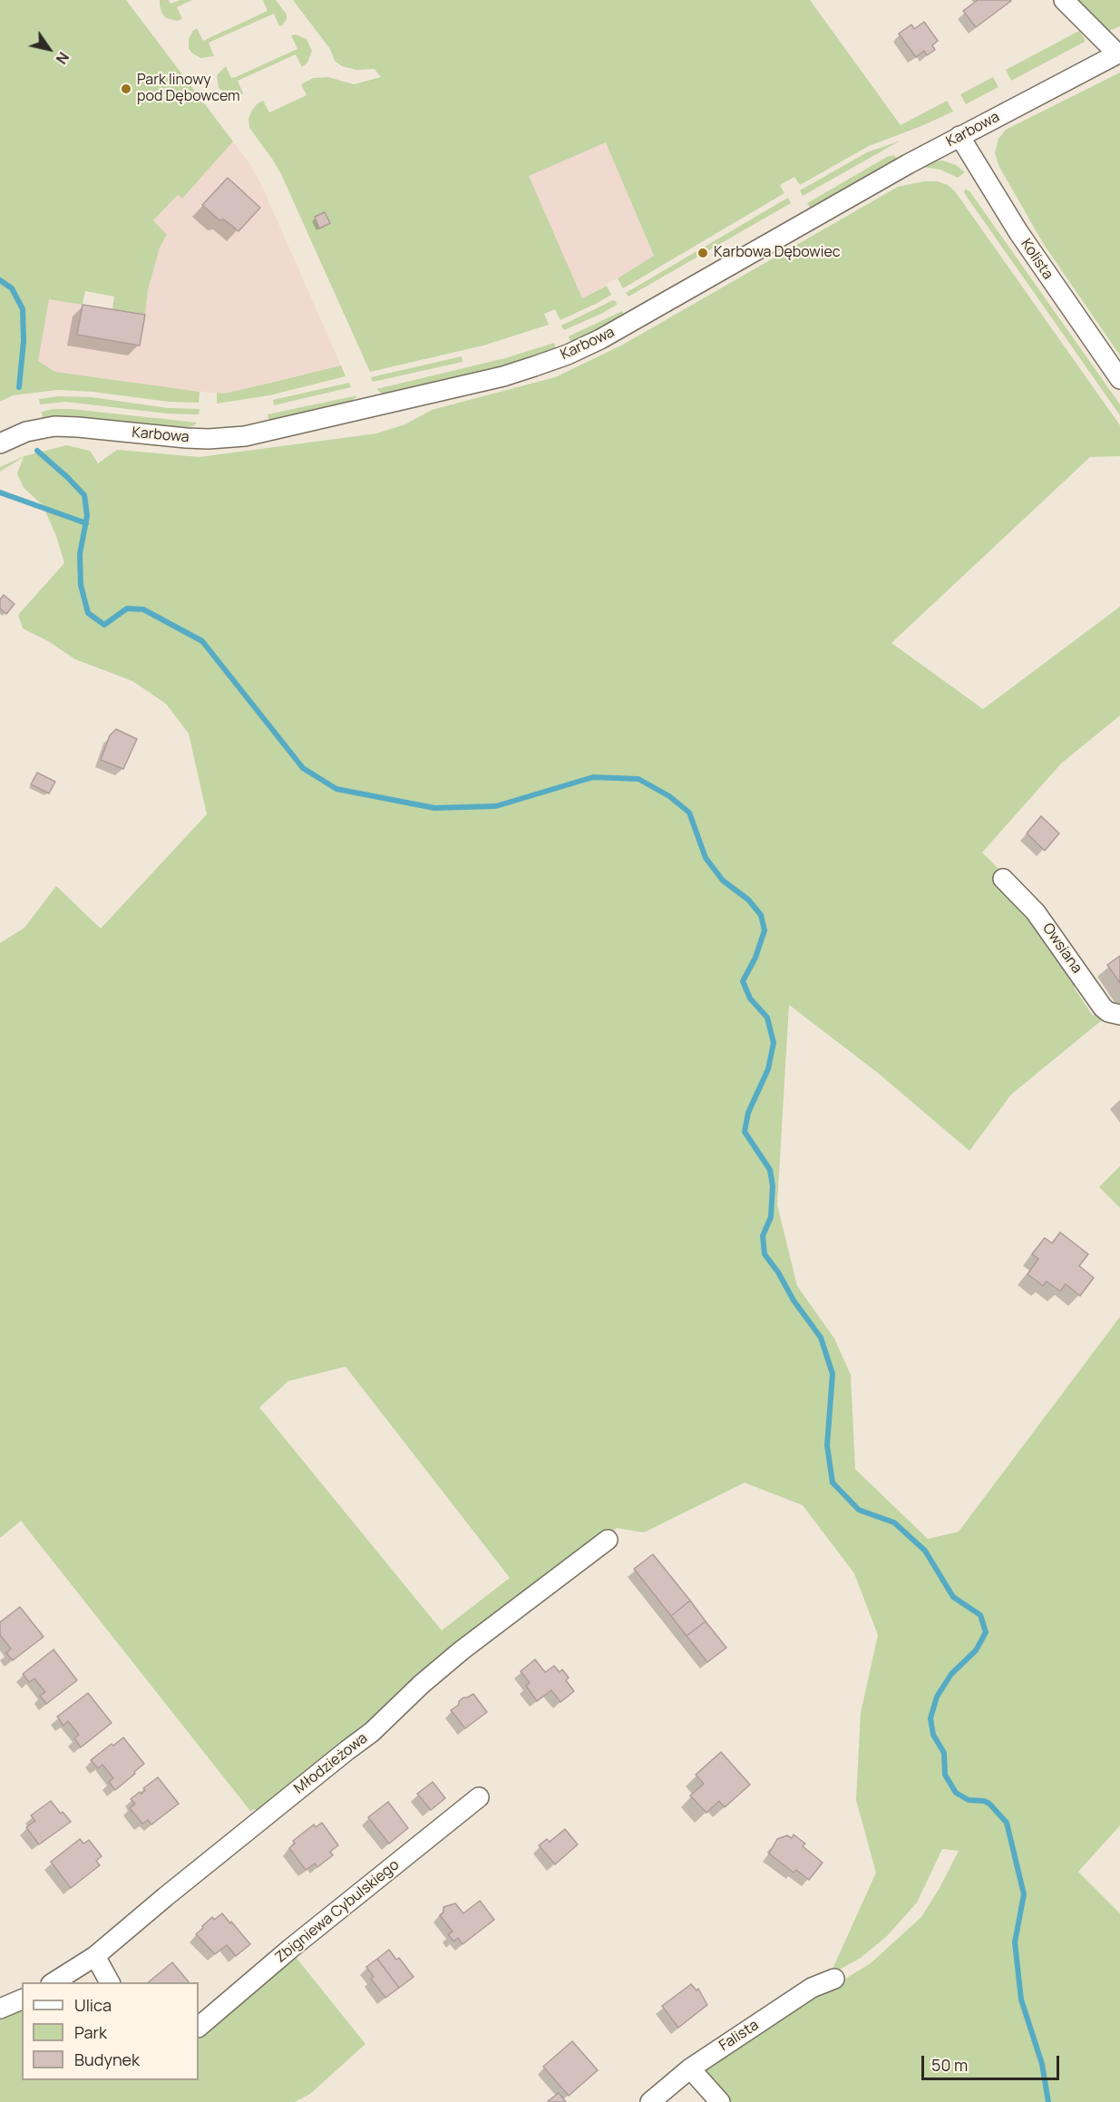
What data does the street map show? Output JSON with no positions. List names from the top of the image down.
{
  "streets": {
    "street": [
      "Karbowa",
      "Kolista",
      "Owsiana",
      "Młodzieżowa",
      "Zbigniewa Cybulskiego",
      "Falista"
    ]
  },
  "crossings": [
    ["Karbowa", "Kolista"]
  ],
  "places": ["Park linowy pod Dębowcem", "Karbowa Dębowiec"],
  "legend": ["Ulica", "Park", "Budynek"],
  "scale_bar": "50 m",
  "north": "bottom right"
}
